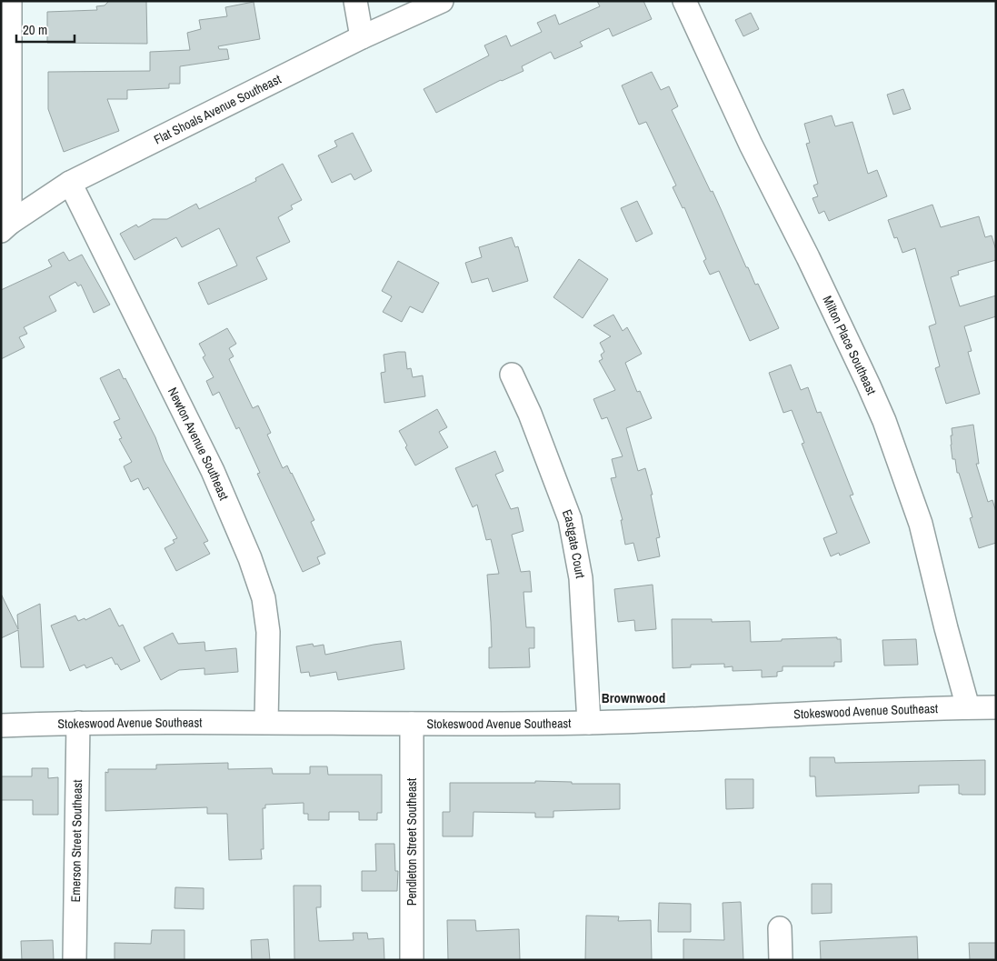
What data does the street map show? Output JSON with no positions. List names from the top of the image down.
{
  "streets": {
    "street": [
      "Flat Shoals Avenue Southeast",
      "Milton Place Southeast",
      "Newton Avenue Southeast",
      "Eastgate Court",
      "Stokeswood Avenue Southeast",
      "Emerson Street Southeast",
      "Pendleton Street Southeast"
    ]
  },
  "crossings": [
    ["Flat Shoals Avenue Southeast", "Newton Avenue Southeast"],
    ["Milton Place Southeast", "Stokeswood Avenue Southeast"],
    ["Newton Avenue Southeast", "Stokeswood Avenue Southeast"],
    ["Eastgate Court", "Stokeswood Avenue Southeast"],
    ["Stokeswood Avenue Southeast", "Emerson Street Southeast"],
    ["Stokeswood Avenue Southeast", "Pendleton Street Southeast"]
  ],
  "districts": ["Brownwood"],
  "scale_bar": "20 m"
}
